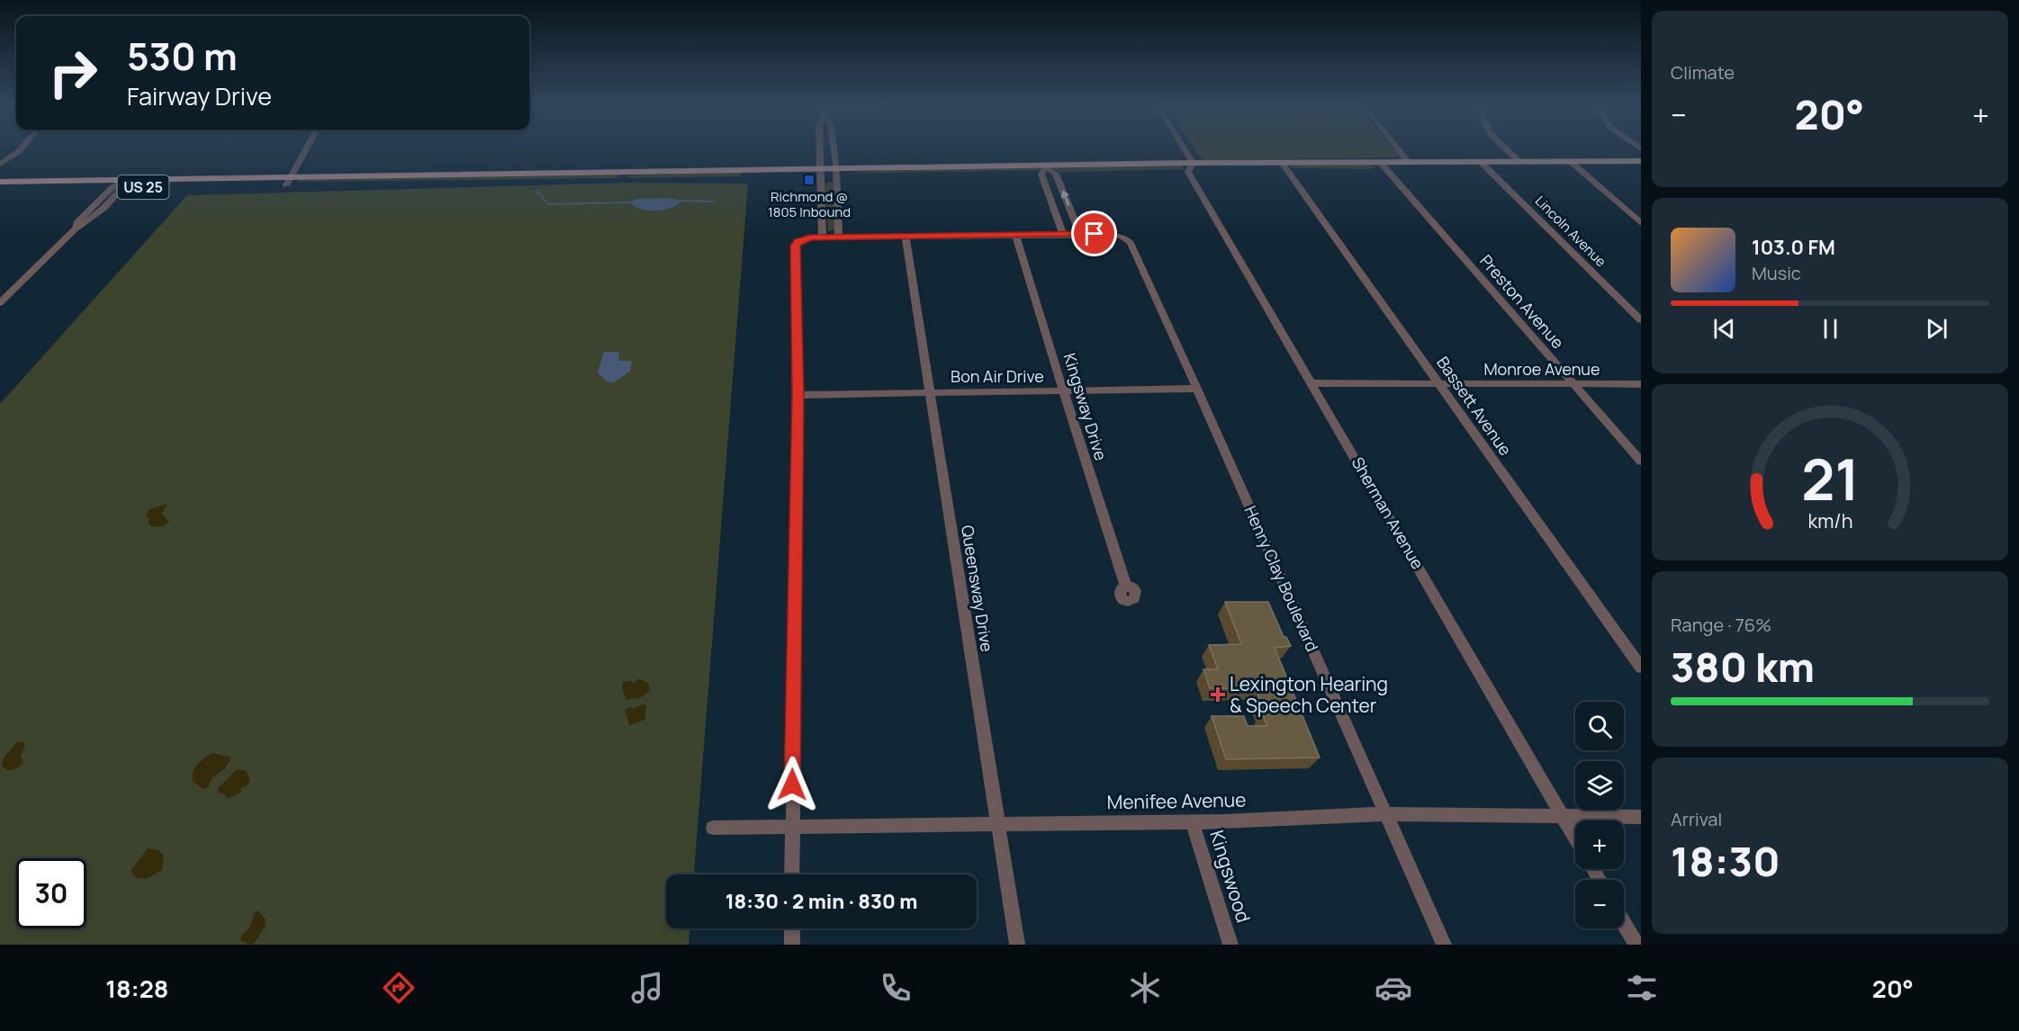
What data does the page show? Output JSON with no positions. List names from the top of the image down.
{
  "streets": {
    "main road": ["US 25"],
    "street": [
      "Lincoln Avenue",
      "Preston Avenue",
      "Monroe Avenue",
      "Bon Air Drive",
      "Bassett Avenue",
      "Kingsway Drive",
      "Sherman Avenue",
      "Henry Clay Boulevard",
      "Queensway Drive",
      "Menifee Avenue",
      "Kingswood"
    ]
  },
  "crossings": [
    ["US 25", "Lincoln Avenue"],
    ["US 25", "Preston Avenue"],
    ["US 25", "Bassett Avenue"],
    ["US 25", "Sherman Avenue"],
    ["Preston Avenue", "Monroe Avenue"],
    ["Monroe Avenue", "Bassett Avenue"],
    ["Monroe Avenue", "Sherman Avenue"],
    ["Bon Air Drive", "Kingsway Drive"],
    ["Bon Air Drive", "Henry Clay Boulevard"],
    ["Bon Air Drive", "Queensway Drive"],
    ["Sherman Avenue", "Menifee Avenue"],
    ["Henry Clay Boulevard", "Menifee Avenue"],
    ["Queensway Drive", "Menifee Avenue"],
    ["Menifee Avenue", "Kingswood"]
  ],
  "places": {
    "transit": ["Richmond @ 1805 Inbound"],
    "health": ["Lexington Hearing & Speech Center"]
  },
  "page": {
    "tile": [
      "Climate",
      ["Range · 76%", "380 km"],
      ["Arrival", "18:30"]
    ],
    "turn": ["530 m", "Fairway Drive"],
    "heat": ["−", "20°", "+"],
    "song": ["103.0 FM", "Music"],
    "map_buttons": ["+", "−"],
    "limit": "30",
    "trip": "18:30 · 2 min · 830 m",
    "tabs": ["18:28", "20°"],
    "gauge": ["21", "km/h"]
  }
}
